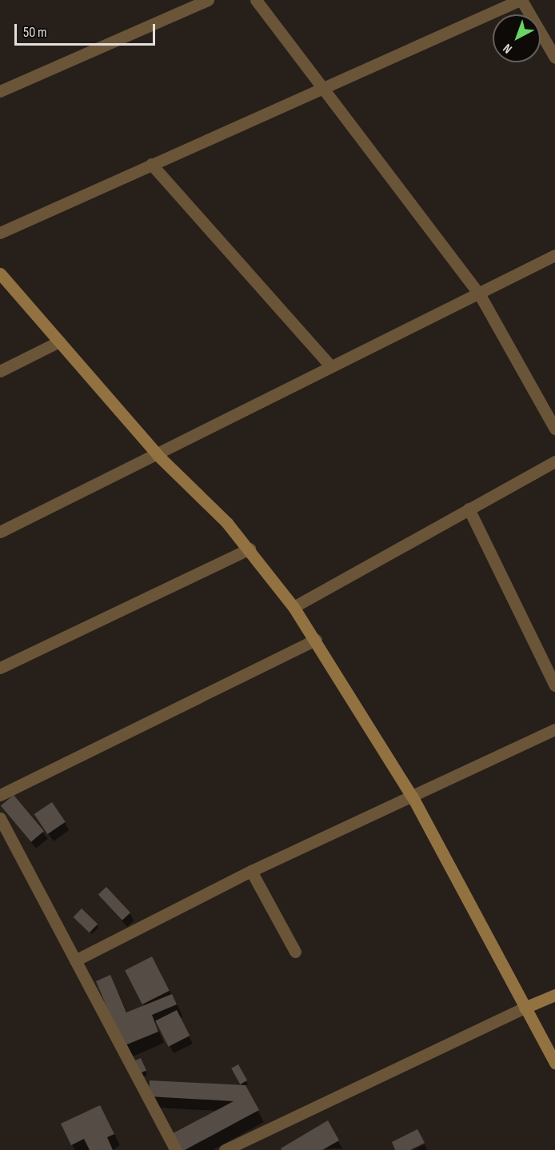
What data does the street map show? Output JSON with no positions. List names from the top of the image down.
{
  "scale_bar": "50 m",
  "north": "bottom left"
}
